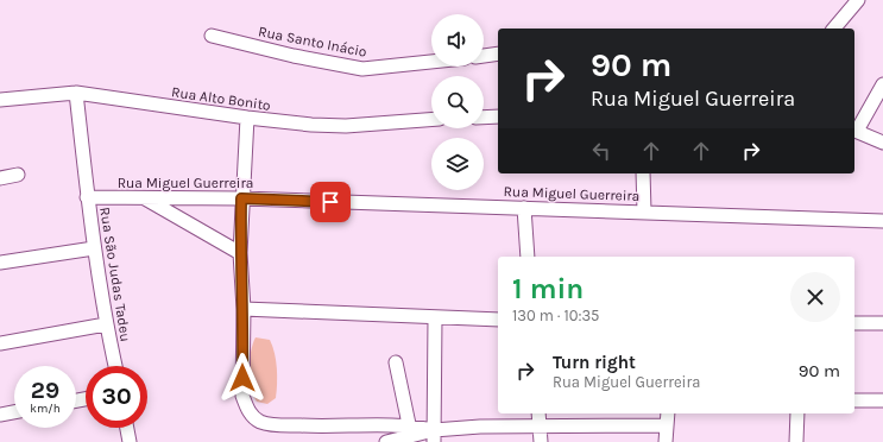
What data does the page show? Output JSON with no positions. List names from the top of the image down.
{
  "streets": {
    "street": [
      "Rua Santo Inácio",
      "Rua Alto Bonito",
      "Rua Miguel Guerreira",
      "Rua São Judas Tadeu"
    ]
  },
  "crossings": [
    ["Rua Alto Bonito", "Rua São Judas Tadeu"],
    ["Rua Miguel Guerreira", "Rua São Judas Tadeu"]
  ],
  "page": {
    "turn": ["90 m", "Rua Miguel Guerreira"],
    "heading": ["1 min", "130 m · 10:35"],
    "list": [
      {
        "name": "Turn right",
        "note": "Rua Miguel Guerreira",
        "value": "90 m"
      }
    ],
    "speed": "29 km/h",
    "limit": "30"
  }
}
